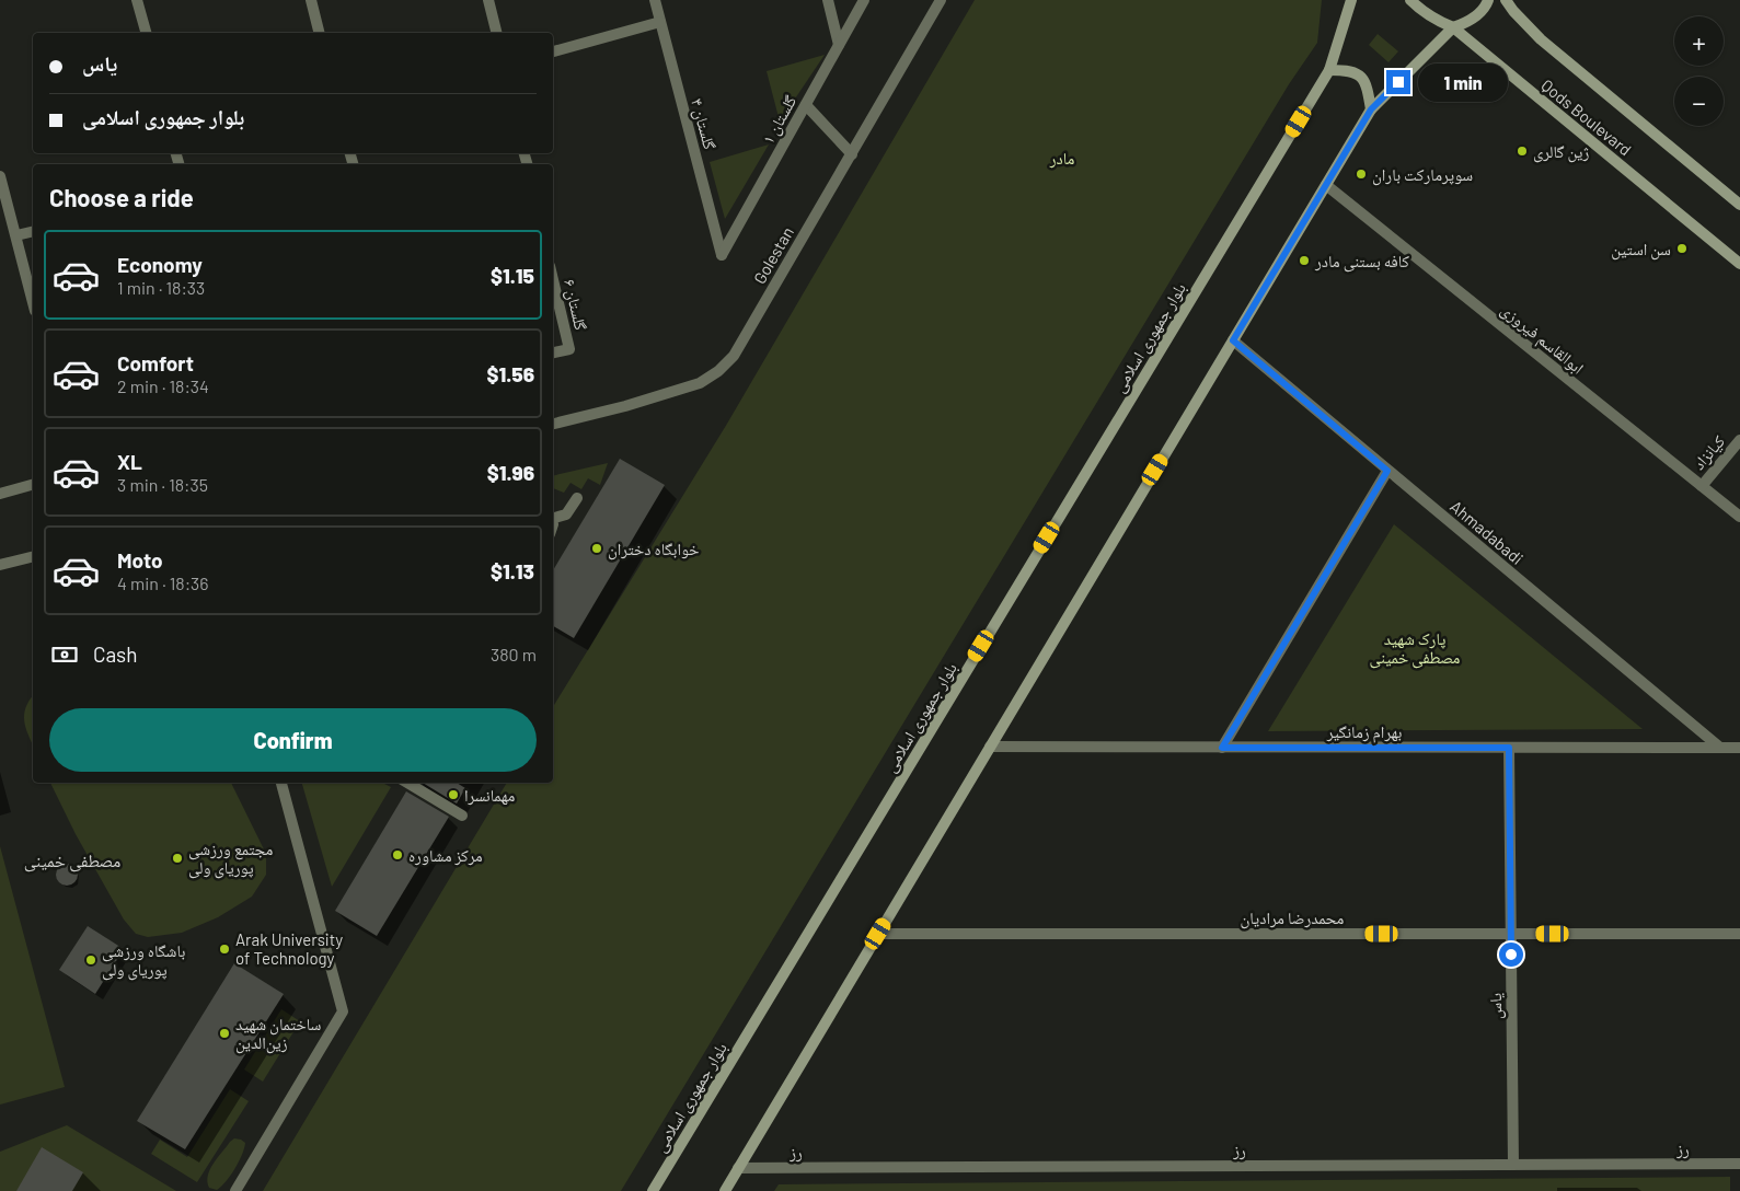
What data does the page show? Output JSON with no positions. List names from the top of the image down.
{
  "streets": {
    "main road": ["Qods Boulevard", "بلوار جمهوری اسلامی"],
    "street": [
      "گلستان ۱",
      "گلستان ۴",
      "Golestan",
      "گلستان ۶",
      "ابوالقاسم فیروزی",
      "کیانزاد",
      "Ahmadabadi",
      "بهرام زمانگیر",
      "محمدرضا مرادیان",
      "یاس",
      "رز"
    ]
  },
  "crossings": [
    ["گلستان ۱", "گلستان ۴"],
    ["ابوالقاسم فیروزی", "کیانزاد"],
    ["Ahmadabadi", "بهرام زمانگیر"],
    ["بهرام زمانگیر", "یاس"],
    ["محمدرضا مرادیان", "یاس"],
    ["یاس", "رز"]
  ],
  "districts": ["مصطفی خمینی"],
  "parks": ["مادر", "پارک شهید مصطفی خمینی"],
  "places": [
    "ژین گالری",
    "سوپرمارکت باران",
    "سن استین",
    "کافه بستنی مادر",
    "خوابگاه دختران",
    "مهمانسرا",
    "مرکز مشاوره",
    "مجتمع ورزشی پوریای ولی",
    "Arak University of Technology",
    "باشگاه ورزشی پوریای ولی",
    "ساختمان شهید زین‌الدین"
  ],
  "page": {
    "map_buttons": ["+", "−"],
    "banner": ["یاس", "بلوار جمهوری اسلامی"],
    "bubble": "1 min",
    "heading": "Choose a ride",
    "list": [
      {
        "name": "Economy",
        "note": "1 min · 18:33",
        "value": "$1.15"
      },
      {
        "name": "Comfort",
        "note": "2 min · 18:34",
        "value": "$1.56"
      },
      {
        "name": "XL",
        "note": "3 min · 18:35",
        "value": "$1.96"
      },
      {
        "name": "Moto",
        "note": "4 min · 18:36",
        "value": "$1.13"
      }
    ],
    "pay": ["Cash", "380 m"],
    "buttons": "Confirm"
  }
}
